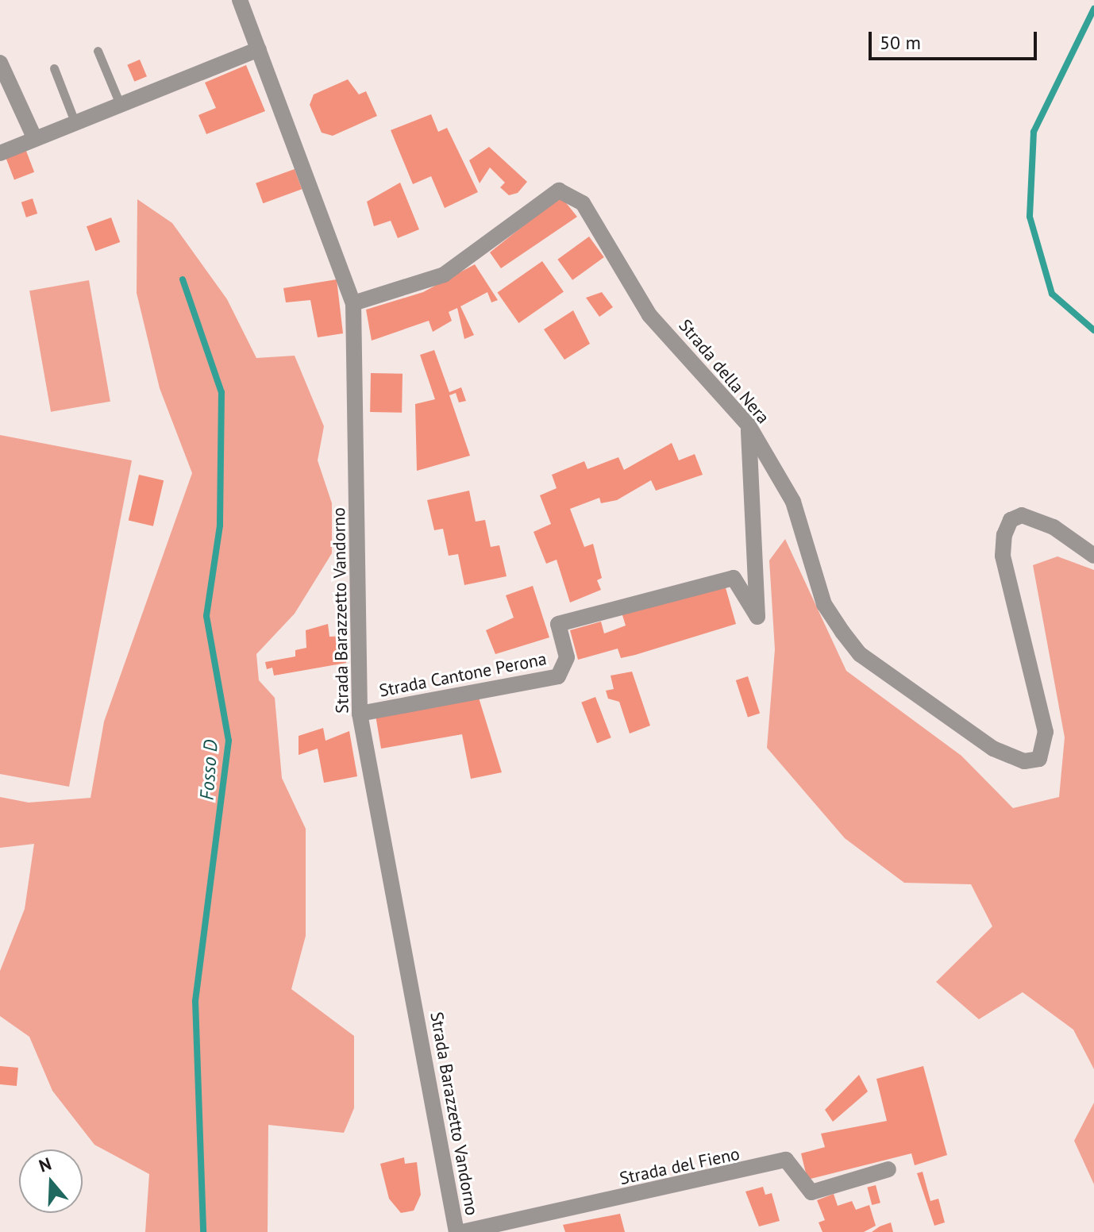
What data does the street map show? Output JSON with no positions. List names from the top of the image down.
{
  "streets": {
    "street": [
      "Strada della Nera",
      "Strada Barazzetto Vandorno",
      "Strada Cantone Perona",
      "Strada del Fieno"
    ]
  },
  "crossings": [
    ["Strada della Nera", "Strada Barazzetto Vandorno"],
    ["Strada della Nera", "Strada Cantone Perona"],
    ["Strada Barazzetto Vandorno", "Strada Cantone Perona"]
  ],
  "water": ["Fosso D"],
  "scale_bar": "50 m",
  "north": "top"
}
